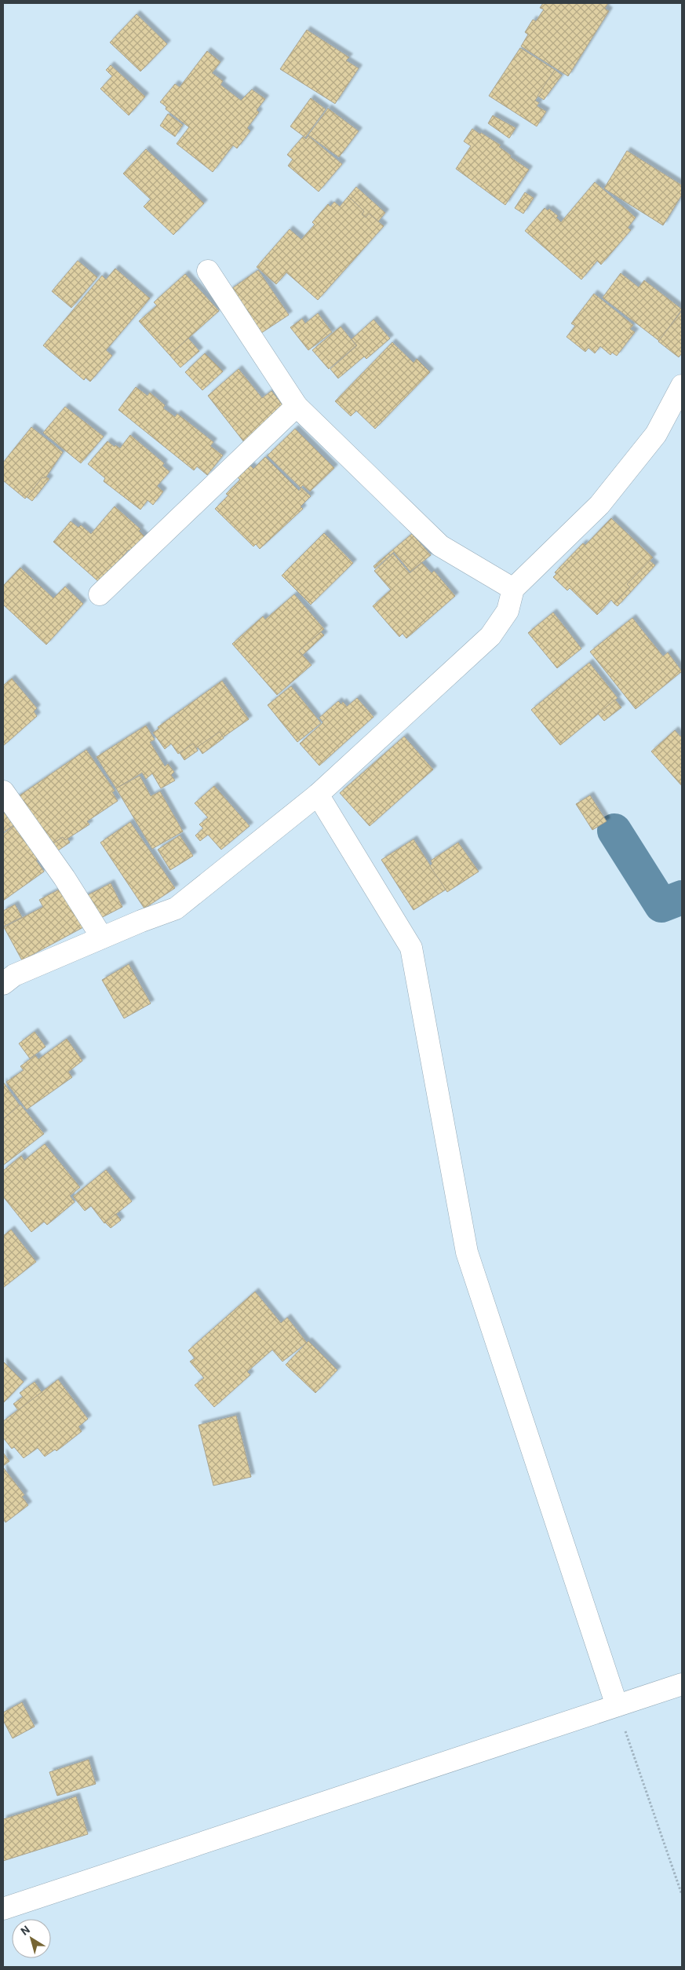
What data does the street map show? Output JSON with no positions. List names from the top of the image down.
{
  "north": "top left"
}
